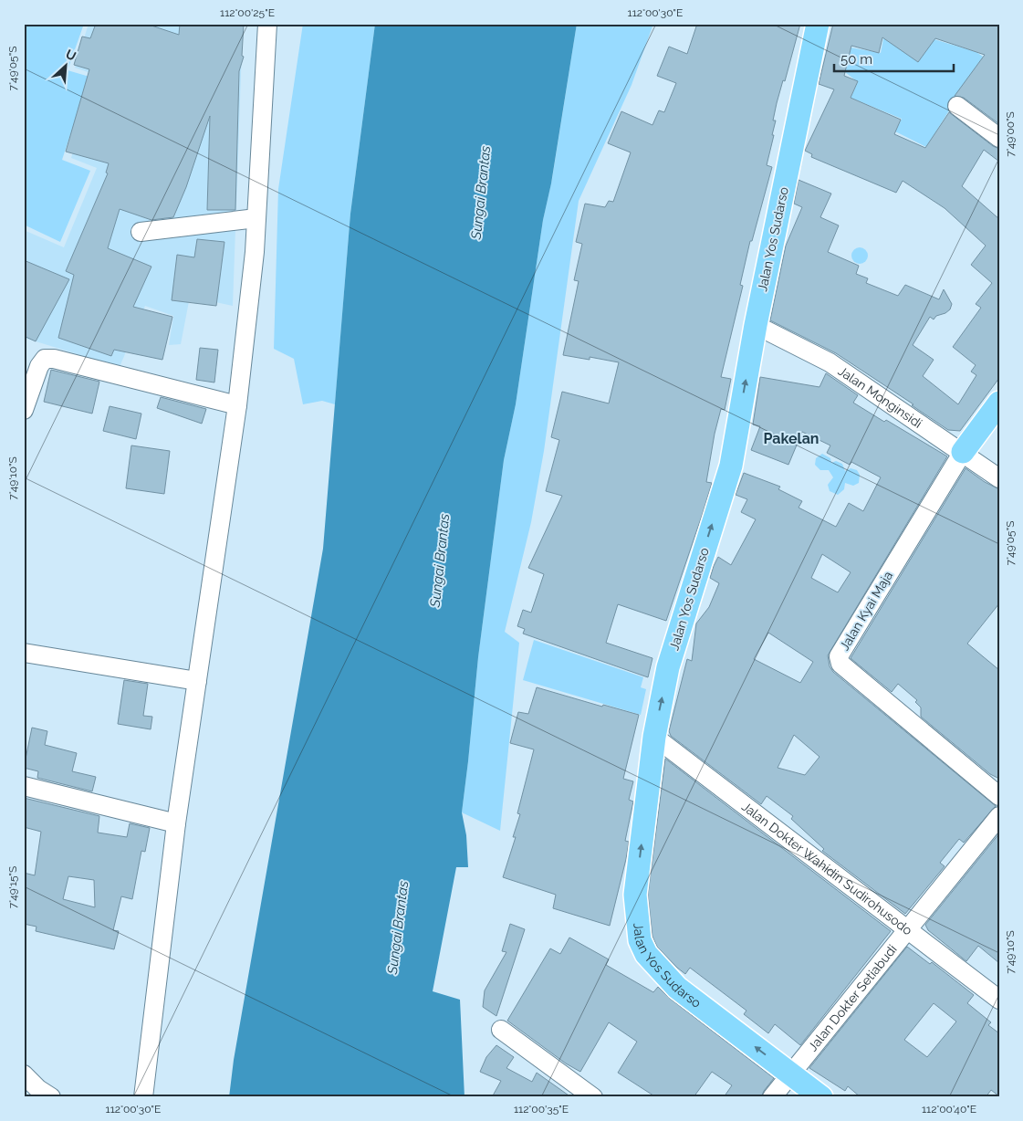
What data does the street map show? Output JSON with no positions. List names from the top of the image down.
{
  "streets": {
    "main road": ["Jalan Yos Sudarso"],
    "street": [
      "Jalan Monginsidi",
      "Jalan Kyai Maja",
      "Jalan Dokter Wahidin Sudirohusodo",
      "Jalan Dokter Setiabudi"
    ]
  },
  "crossings": [
    ["Jalan Yos Sudarso", "Jalan Monginsidi"],
    ["Jalan Yos Sudarso", "Jalan Dokter Wahidin Sudirohusodo"],
    ["Jalan Yos Sudarso", "Jalan Dokter Setiabudi"],
    ["Jalan Monginsidi", "Jalan Kyai Maja"],
    ["Jalan Dokter Wahidin Sudirohusodo", "Jalan Dokter Setiabudi"]
  ],
  "one_way": ["Jalan Yos Sudarso"],
  "districts": ["Pakelan"],
  "water": ["Sungai Brantas"],
  "scale_bar": "50 m",
  "north": "top right",
  "coordinates": [
    "112°00'25\"E",
    "112°00'30\"E",
    "7°49'05\"S",
    "7°49'00\"S",
    "7°49'10\"S",
    "7°49'15\"S",
    "112°00'35\"E",
    "112°00'40\"E"
  ]
}
